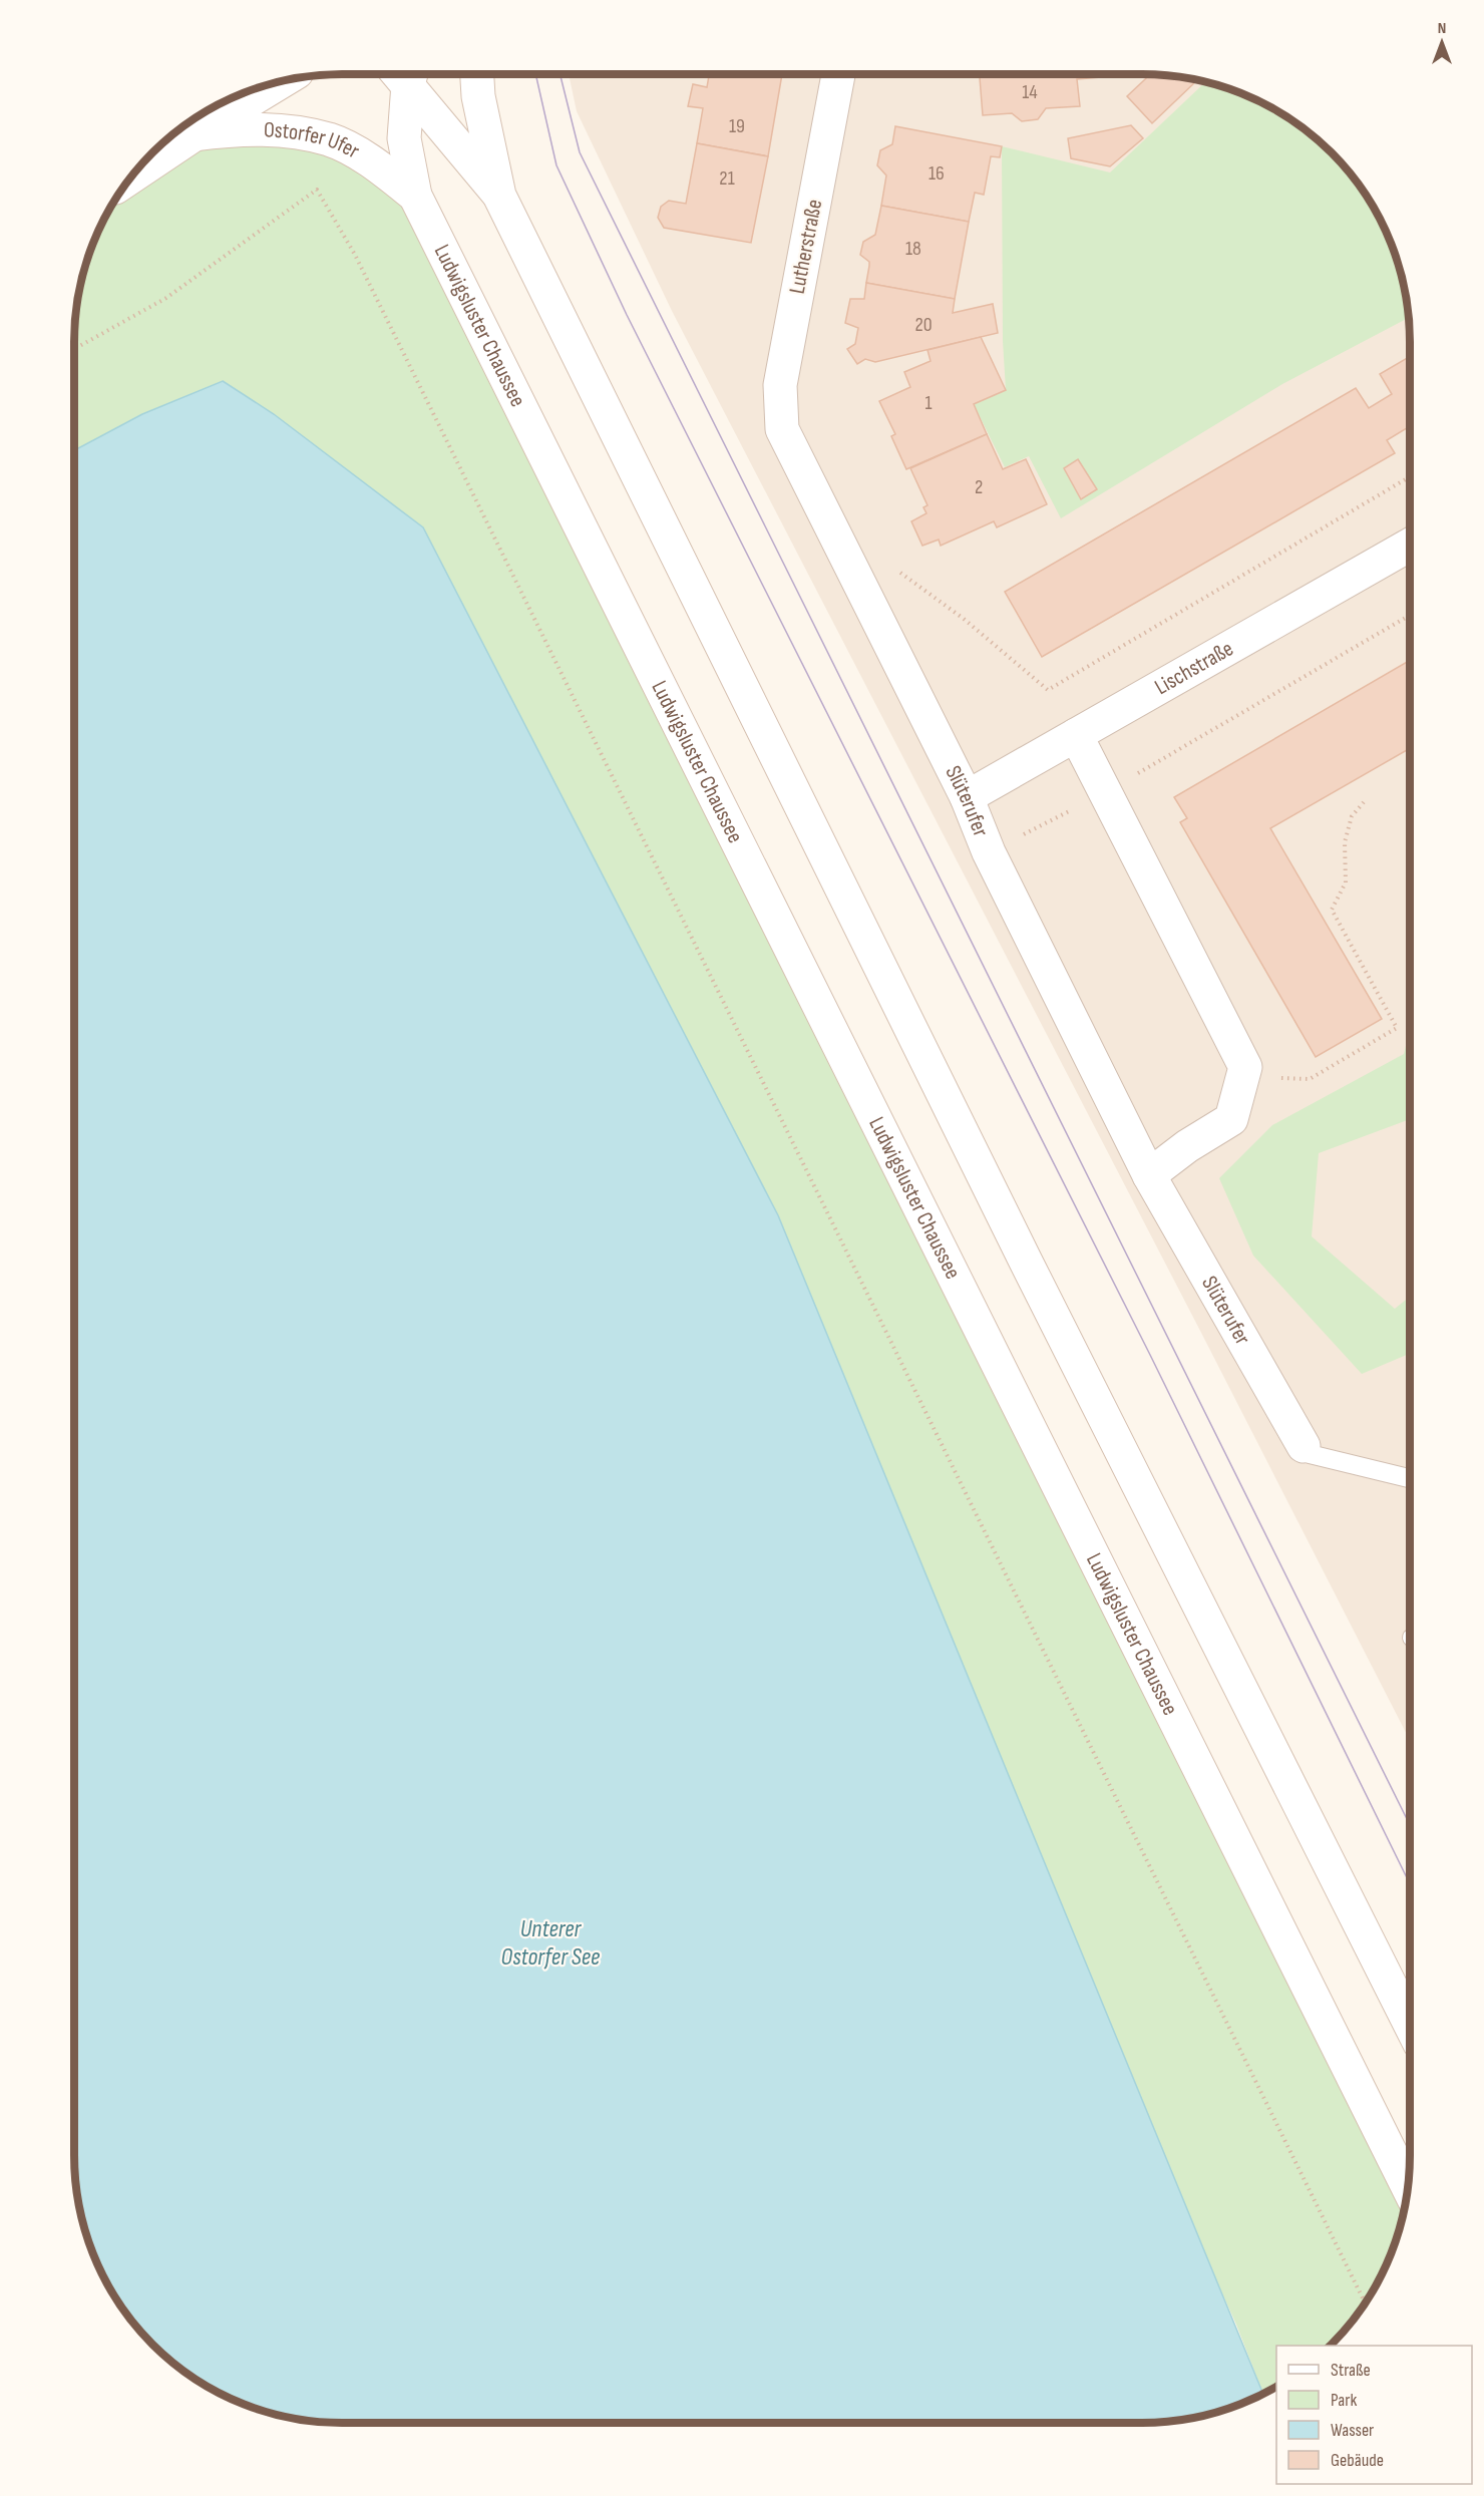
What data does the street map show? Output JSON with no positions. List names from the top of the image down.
{
  "streets": {
    "street": [
      "Ostorfer Ufer",
      "Lutherstraße",
      "Ludwigsluster Chaussee",
      "Lischstraße",
      "Slüterufer"
    ]
  },
  "crossings": [
    ["Ostorfer Ufer", "Ludwigsluster Chaussee"],
    ["Lutherstraße", "Slüterufer"],
    ["Lischstraße", "Slüterufer"]
  ],
  "water": ["Unterer Ostorfer See"],
  "house_numbers": [
    "14",
    "19",
    "16",
    "21",
    "18",
    "20",
    "1",
    "2"
  ],
  "legend": [
    "Straße",
    "Park",
    "Wasser",
    "Gebäude"
  ],
  "north": "top"
}
